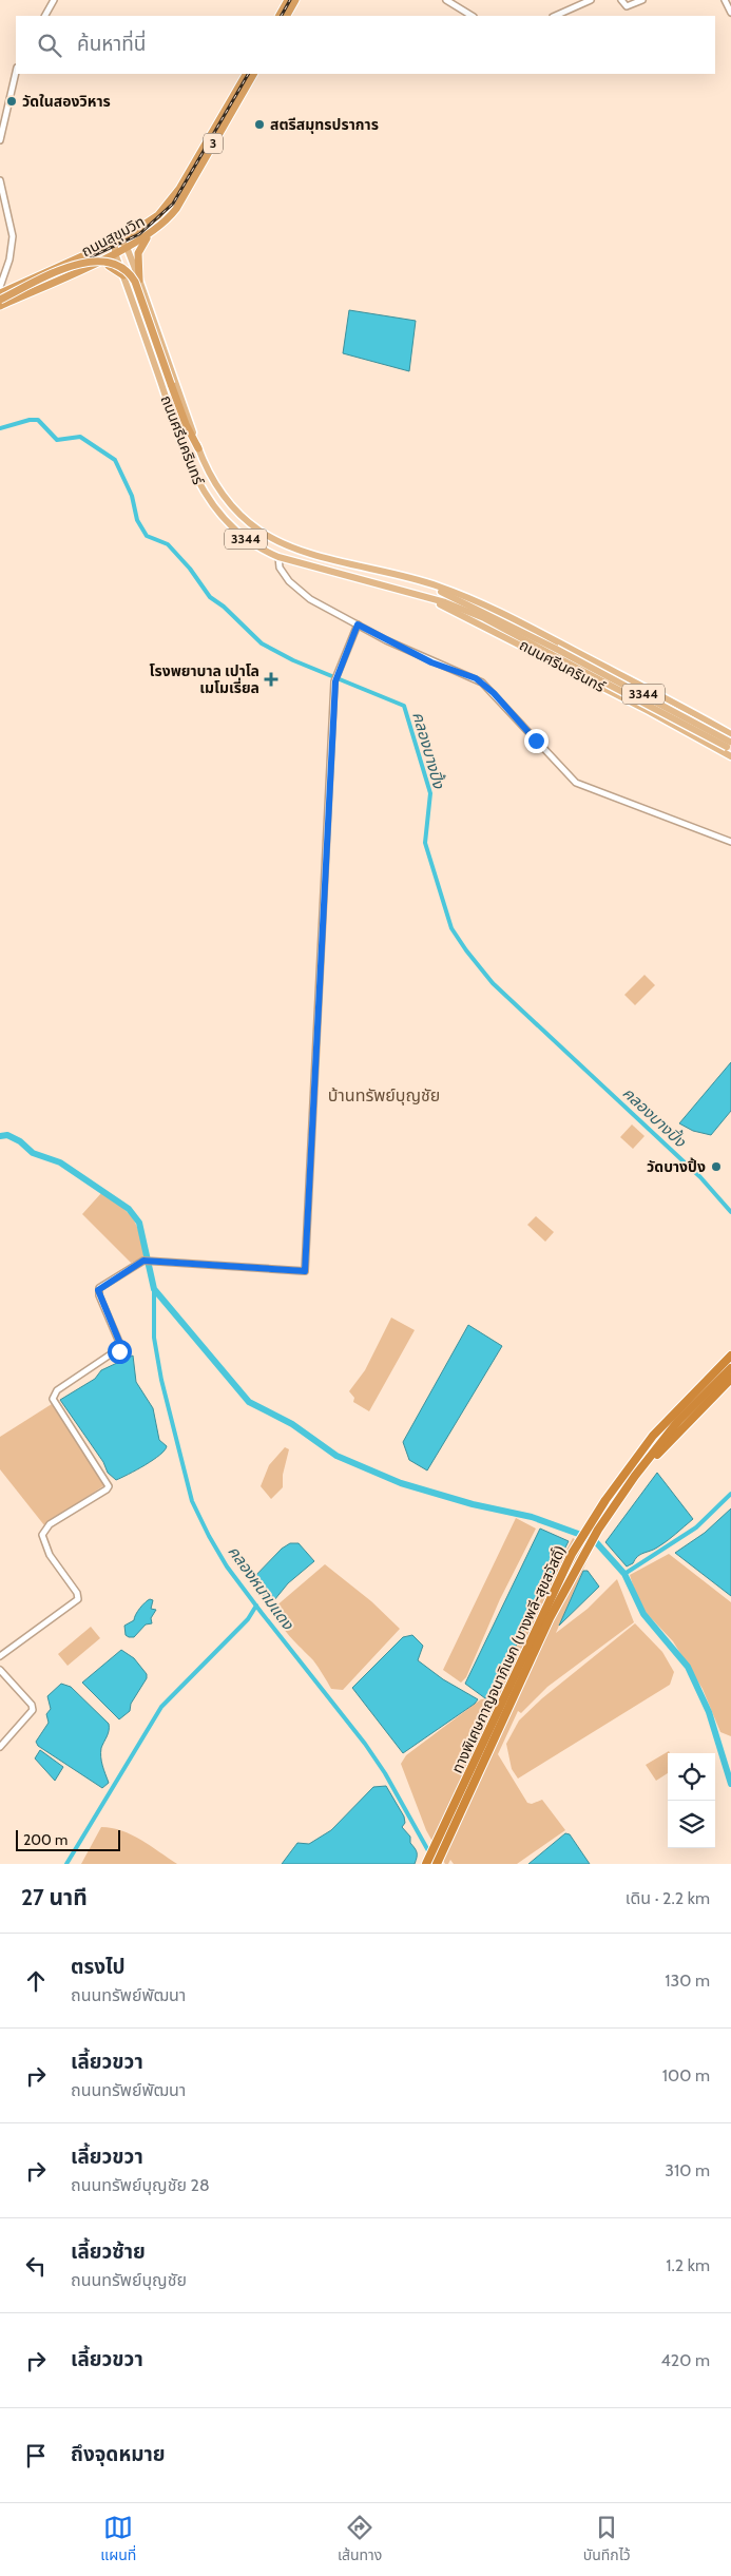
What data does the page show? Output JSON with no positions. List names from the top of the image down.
{
  "streets": {
    "highway": ["3", "ถนนสุขุมวิท", "ทางพิเศษกาญจนาภิเษก (บางพลี-สุขสวัสดิ์)"],
    "main road": ["ถนนศรีนครินทร์", "3344"]
  },
  "crossings": [
    ["ถนนสุขุมวิท", "ถนนศรีนครินทร์"]
  ],
  "districts": ["บ้านทรัพย์บุญชัย"],
  "water": ["คลองบางปิ้ง", "คลองหนามแดง"],
  "places": {
    "other": ["วัดในสองวิหาร", "สตรีสมุทรปราการ", "วัดบางปิ้ง"],
    "health": ["โรงพยาบาล เปาโล เมโมเรี่ยล"]
  },
  "scale_bar": "200 m",
  "page": {
    "search": "ค้นหาที่นี่",
    "scale": "200 m",
    "heading": ["27 นาที", "เดิน · 2.2 km"],
    "list": [
      ["ตรงไป", "ถนนทรัพย์พัฒนา", "130 m"],
      ["เลี้ยวขวา", "ถนนทรัพย์พัฒนา", "100 m"],
      ["เลี้ยวขวา", "ถนนทรัพย์บุญชัย 28", "310 m"],
      ["เลี้ยวซ้าย", "ถนนทรัพย์บุญชัย", "1.2 km"],
      ["เลี้ยวขวา", "420 m"],
      "ถึงจุดหมาย"
    ],
    "nav": ["แผนที่", "เส้นทาง", "บันทึกไว้"]
  }
}
